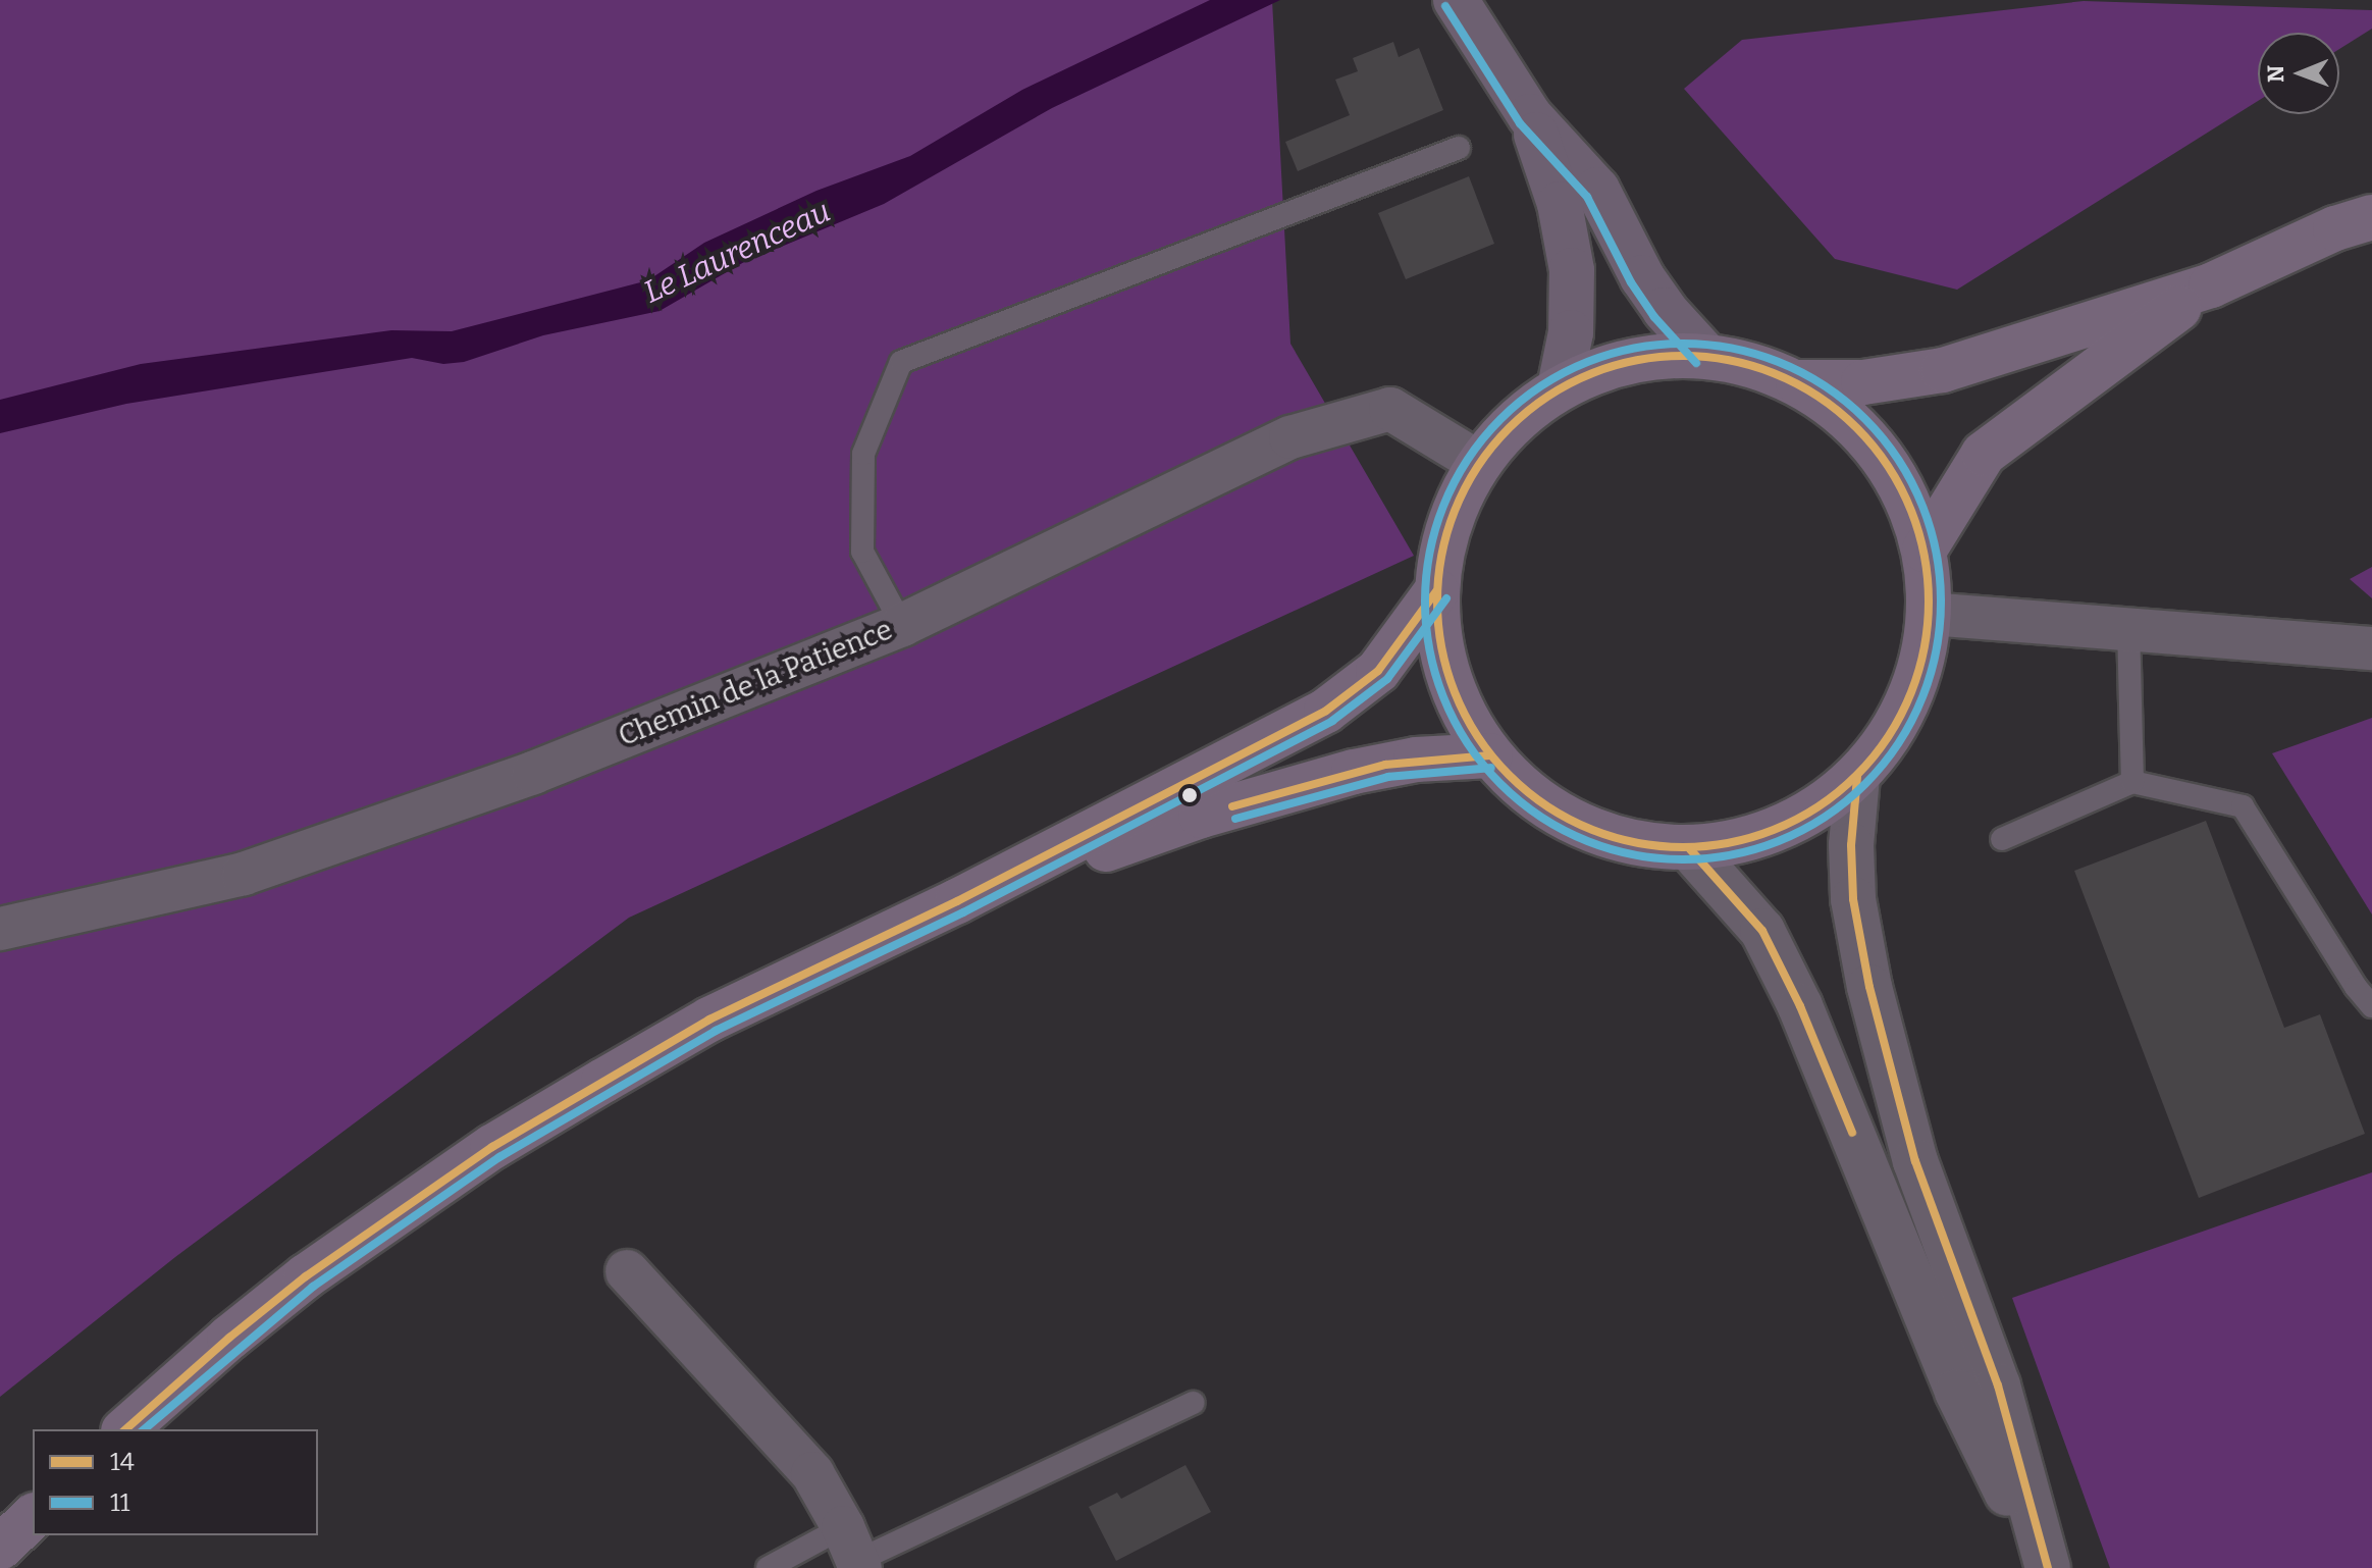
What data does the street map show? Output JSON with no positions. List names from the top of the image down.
{
  "streets": {
    "street": ["Chemin de la Patience"]
  },
  "water": ["Le Laurenceau"],
  "lines": ["transit line 11", "transit line 14"],
  "legend": ["14", "11"],
  "north": "left"
}
